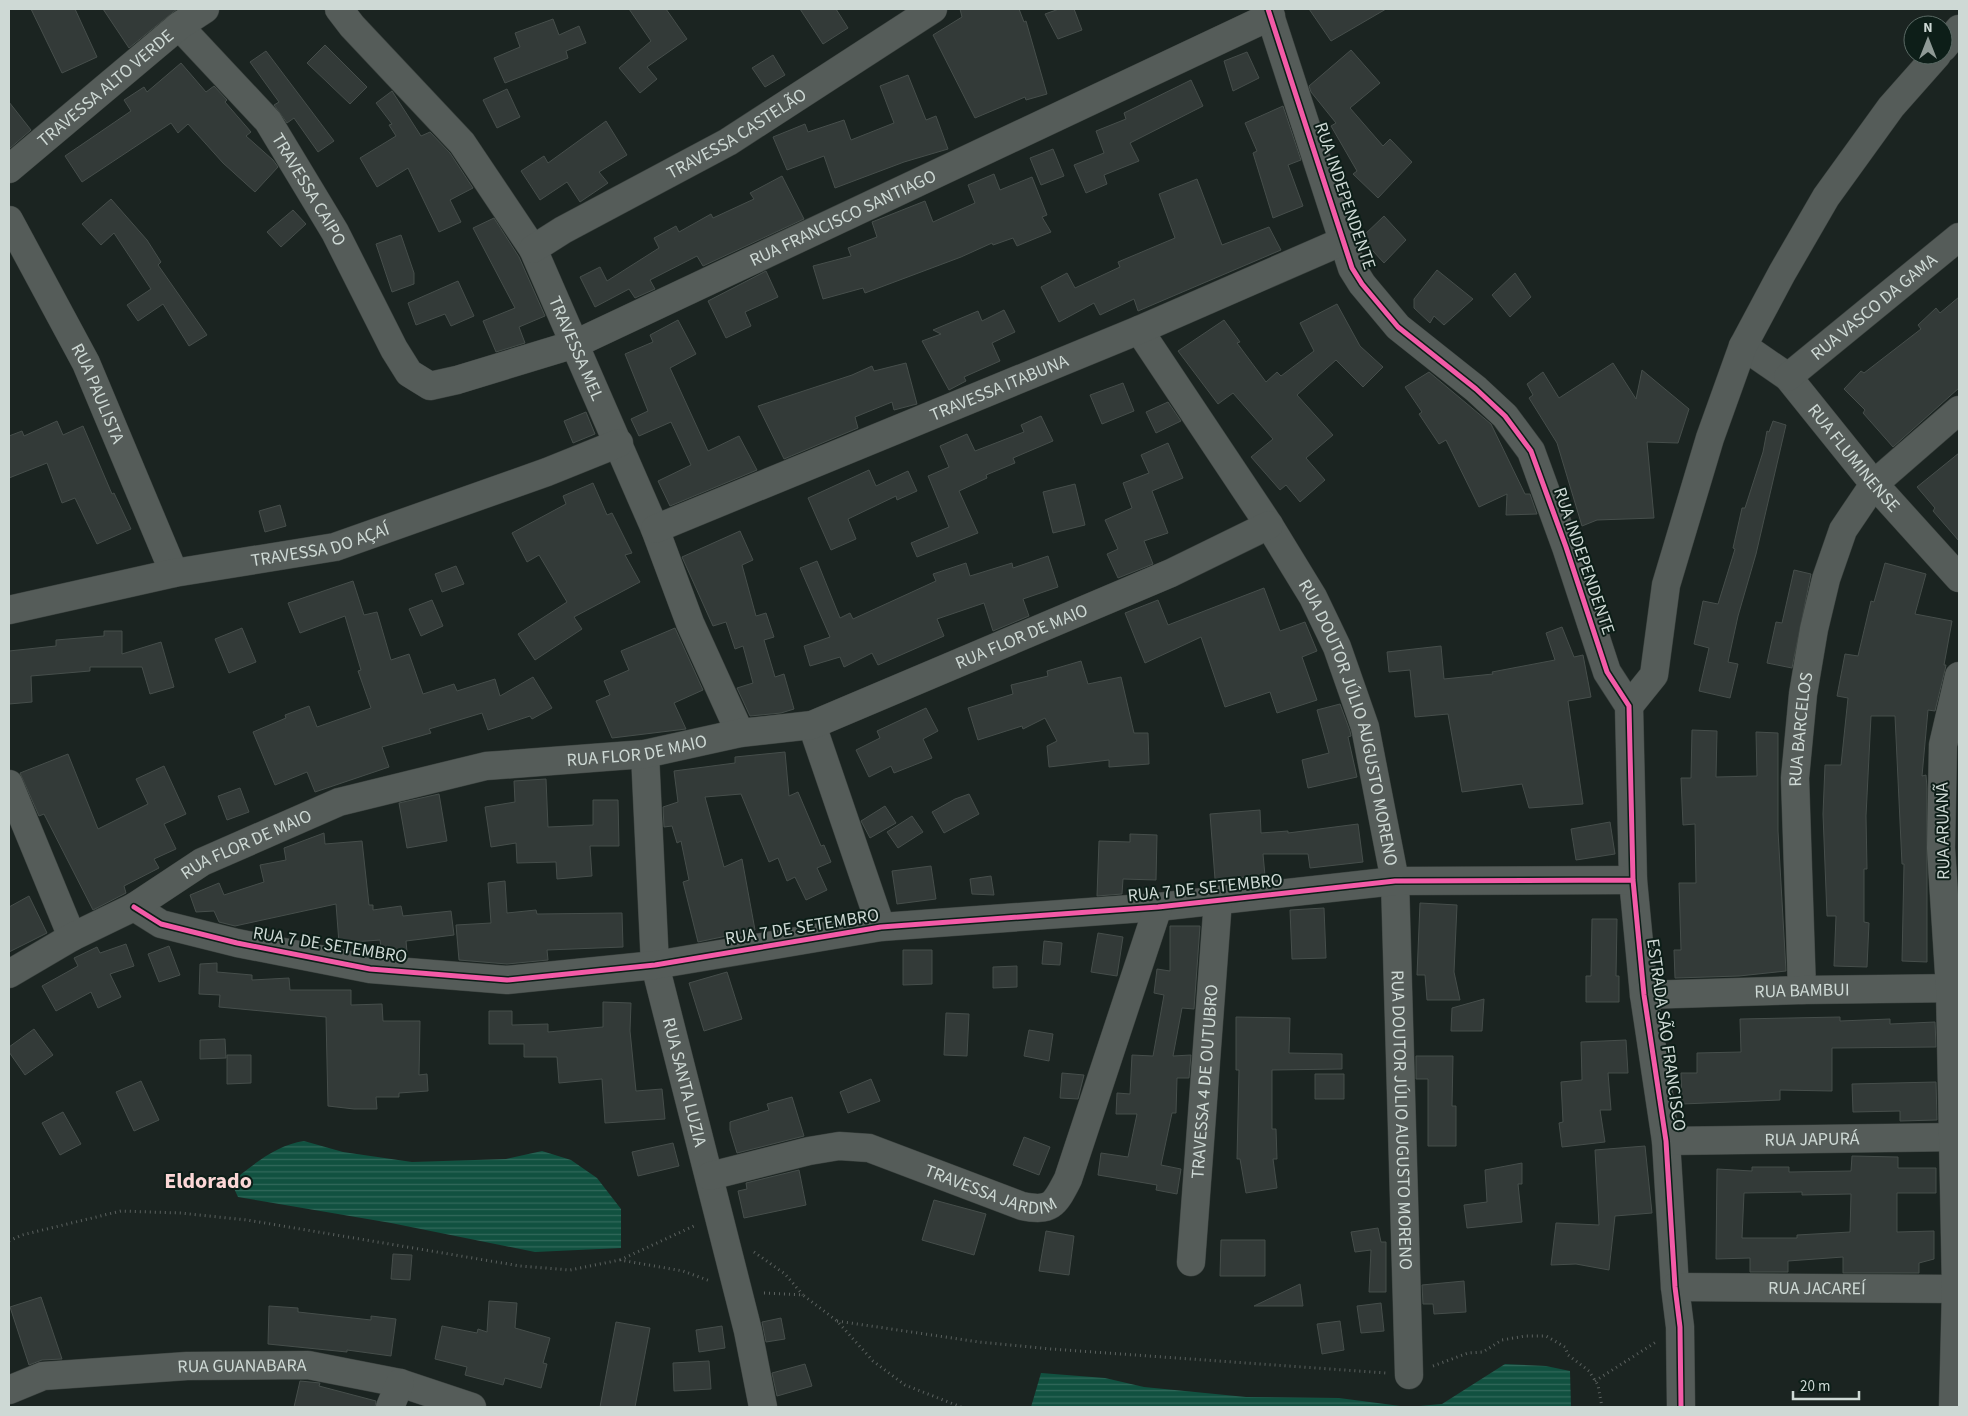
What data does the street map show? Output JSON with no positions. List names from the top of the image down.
{
  "streets": {
    "street": [
      "TRAVESSA ALTO VERDE",
      "TRAVESSA CASTELÃO",
      "TRAVESSA CAIPO",
      "RUA INDEPENDENTE",
      "RUA FRANCISCO SANTIAGO",
      "RUA VASCO DA GAMA",
      "TRAVESSA MEL",
      "TRAVESSA ITABUNA",
      "RUA PAULISTA",
      "RUA FLUMINENSE",
      "TRAVESSA DO AÇAÍ",
      "RUA FLOR DE MAIO",
      "RUA DOUTOR JÚLIO AUGUSTO MORENO",
      "RUA BARCELOS",
      "RUA ARUANÃ",
      "RUA 7 DE SETEMBRO",
      "RUA BAMBUI",
      "ESTRADA SÃO FRANCISCO",
      "TRAVESSA 4 DE OUTUBRO",
      "RUA SANTA LUZIA",
      "RUA JAPURÁ",
      "TRAVESSA JARDIM",
      "RUA JACAREÍ",
      "RUA GUANABARA"
    ]
  },
  "crossings": [
    ["TRAVESSA ALTO VERDE", "TRAVESSA CAIPO"],
    ["TRAVESSA CASTELÃO", "TRAVESSA MEL"],
    ["TRAVESSA CAIPO", "RUA FRANCISCO SANTIAGO"],
    ["RUA INDEPENDENTE", "RUA FRANCISCO SANTIAGO"],
    ["RUA INDEPENDENTE", "TRAVESSA ITABUNA"],
    ["RUA INDEPENDENTE", "ESTRADA SÃO FRANCISCO"],
    ["RUA FRANCISCO SANTIAGO", "TRAVESSA MEL"],
    ["RUA VASCO DA GAMA", "RUA FLUMINENSE"],
    ["TRAVESSA MEL", "TRAVESSA ITABUNA"],
    ["TRAVESSA MEL", "TRAVESSA DO AÇAÍ"],
    ["TRAVESSA MEL", "RUA FLOR DE MAIO"],
    ["TRAVESSA ITABUNA", "RUA DOUTOR JÚLIO AUGUSTO MORENO"],
    ["RUA PAULISTA", "TRAVESSA DO AÇAÍ"],
    ["RUA FLUMINENSE", "RUA BARCELOS"],
    ["RUA FLOR DE MAIO", "RUA DOUTOR JÚLIO AUGUSTO MORENO"],
    ["RUA FLOR DE MAIO", "RUA 7 DE SETEMBRO"],
    ["RUA FLOR DE MAIO", "RUA SANTA LUZIA"],
    ["RUA DOUTOR JÚLIO AUGUSTO MORENO", "RUA 7 DE SETEMBRO"],
    ["RUA BARCELOS", "RUA BAMBUI"],
    ["RUA ARUANÃ", "RUA BAMBUI"],
    ["RUA ARUANÃ", "RUA JAPURÁ"],
    ["RUA ARUANÃ", "RUA JACAREÍ"],
    ["RUA 7 DE SETEMBRO", "ESTRADA SÃO FRANCISCO"],
    ["RUA 7 DE SETEMBRO", "TRAVESSA 4 DE OUTUBRO"],
    ["RUA 7 DE SETEMBRO", "RUA SANTA LUZIA"],
    ["RUA 7 DE SETEMBRO", "TRAVESSA JARDIM"],
    ["RUA BAMBUI", "ESTRADA SÃO FRANCISCO"],
    ["ESTRADA SÃO FRANCISCO", "RUA JAPURÁ"],
    ["ESTRADA SÃO FRANCISCO", "RUA JACAREÍ"],
    ["RUA SANTA LUZIA", "TRAVESSA JARDIM"]
  ],
  "districts": ["Eldorado"],
  "scale_bar": "20 m",
  "north": "top"
}
